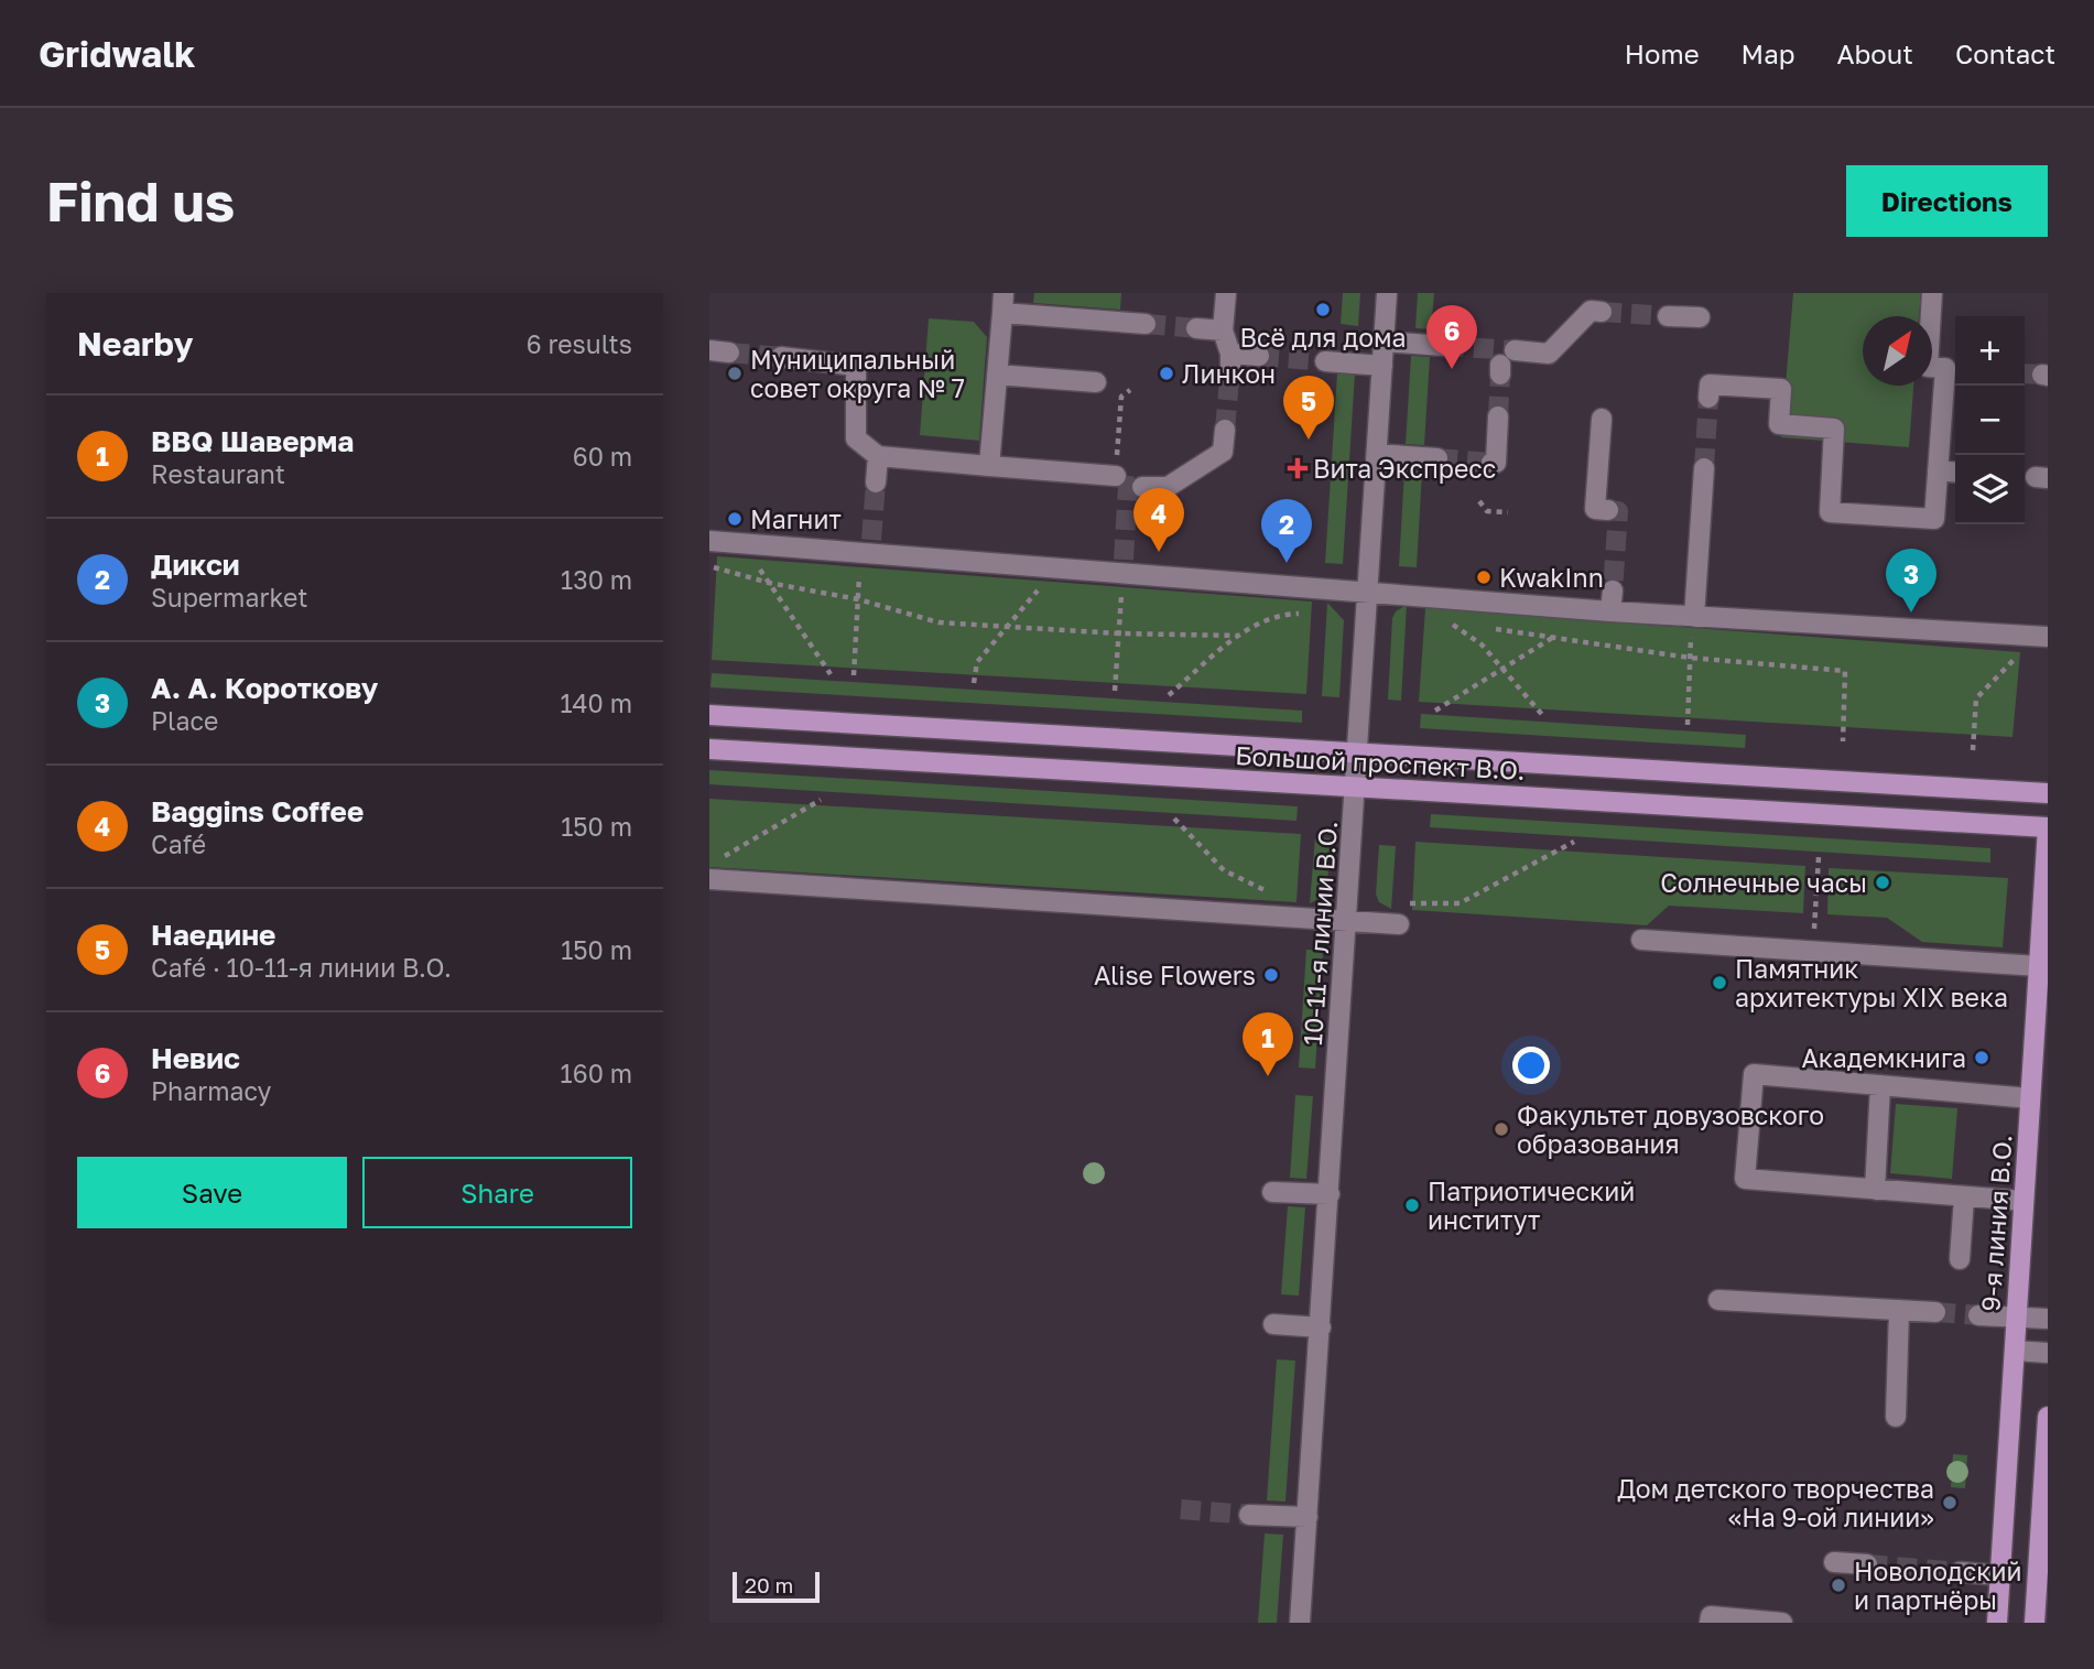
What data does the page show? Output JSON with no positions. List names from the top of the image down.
{
  "streets": {
    "main road": ["Большой проспект В.О.", "9-я линия В.О."],
    "street": ["10-11-я линии В.О."]
  },
  "crossings": [
    ["Большой проспект В.О.", "10-11-я линии В.О."],
    ["Большой проспект В.О.", "9-я линия В.О."]
  ],
  "places": {
    "other": [
      "Всё для дома",
      "Муниципальный совет округа № 7",
      "Линкон",
      "Магнит",
      "KwakInn",
      "Солнечные часы",
      "Alise Flowers",
      "Памятник архитектуры XIX века",
      "Академкнига",
      "Факультет довузовского образования",
      "Патриотический институт",
      "Дом детского творчества «На 9-ой линии»",
      "Новолодский и партнёры"
    ],
    "health": ["Вита Экспресс"]
  },
  "scale_bar": "20 m",
  "north": "top right",
  "page": {
    "header": "Gridwalk",
    "nav": [
      "Home",
      "Map",
      "About",
      "Contact"
    ],
    "buttons": [
      "Directions",
      ["Save", "Share"]
    ],
    "title": "Find us",
    "heading": ["Nearby", "6 results"],
    "pins": [
      "6",
      "5",
      "4",
      "2",
      "3",
      "1"
    ],
    "map_buttons": ["+", "−"],
    "list": [
      {
        "mark": "1",
        "name": "BBQ Шаверма",
        "note": "Restaurant",
        "value": "60 m"
      },
      {
        "mark": "2",
        "name": "Дикси",
        "note": "Supermarket",
        "value": "130 m"
      },
      {
        "mark": "3",
        "name": "А. А. Короткову",
        "note": "Place",
        "value": "140 m"
      },
      {
        "mark": "4",
        "name": "Baggins Coffee",
        "note": "Café",
        "value": "150 m"
      },
      {
        "mark": "5",
        "name": "Наедине",
        "note": "Café · 10-11-я линии В.О.",
        "value": "150 m"
      },
      {
        "mark": "6",
        "name": "Невис",
        "note": "Pharmacy",
        "value": "160 m"
      }
    ],
    "scale": "20 m"
  }
}
